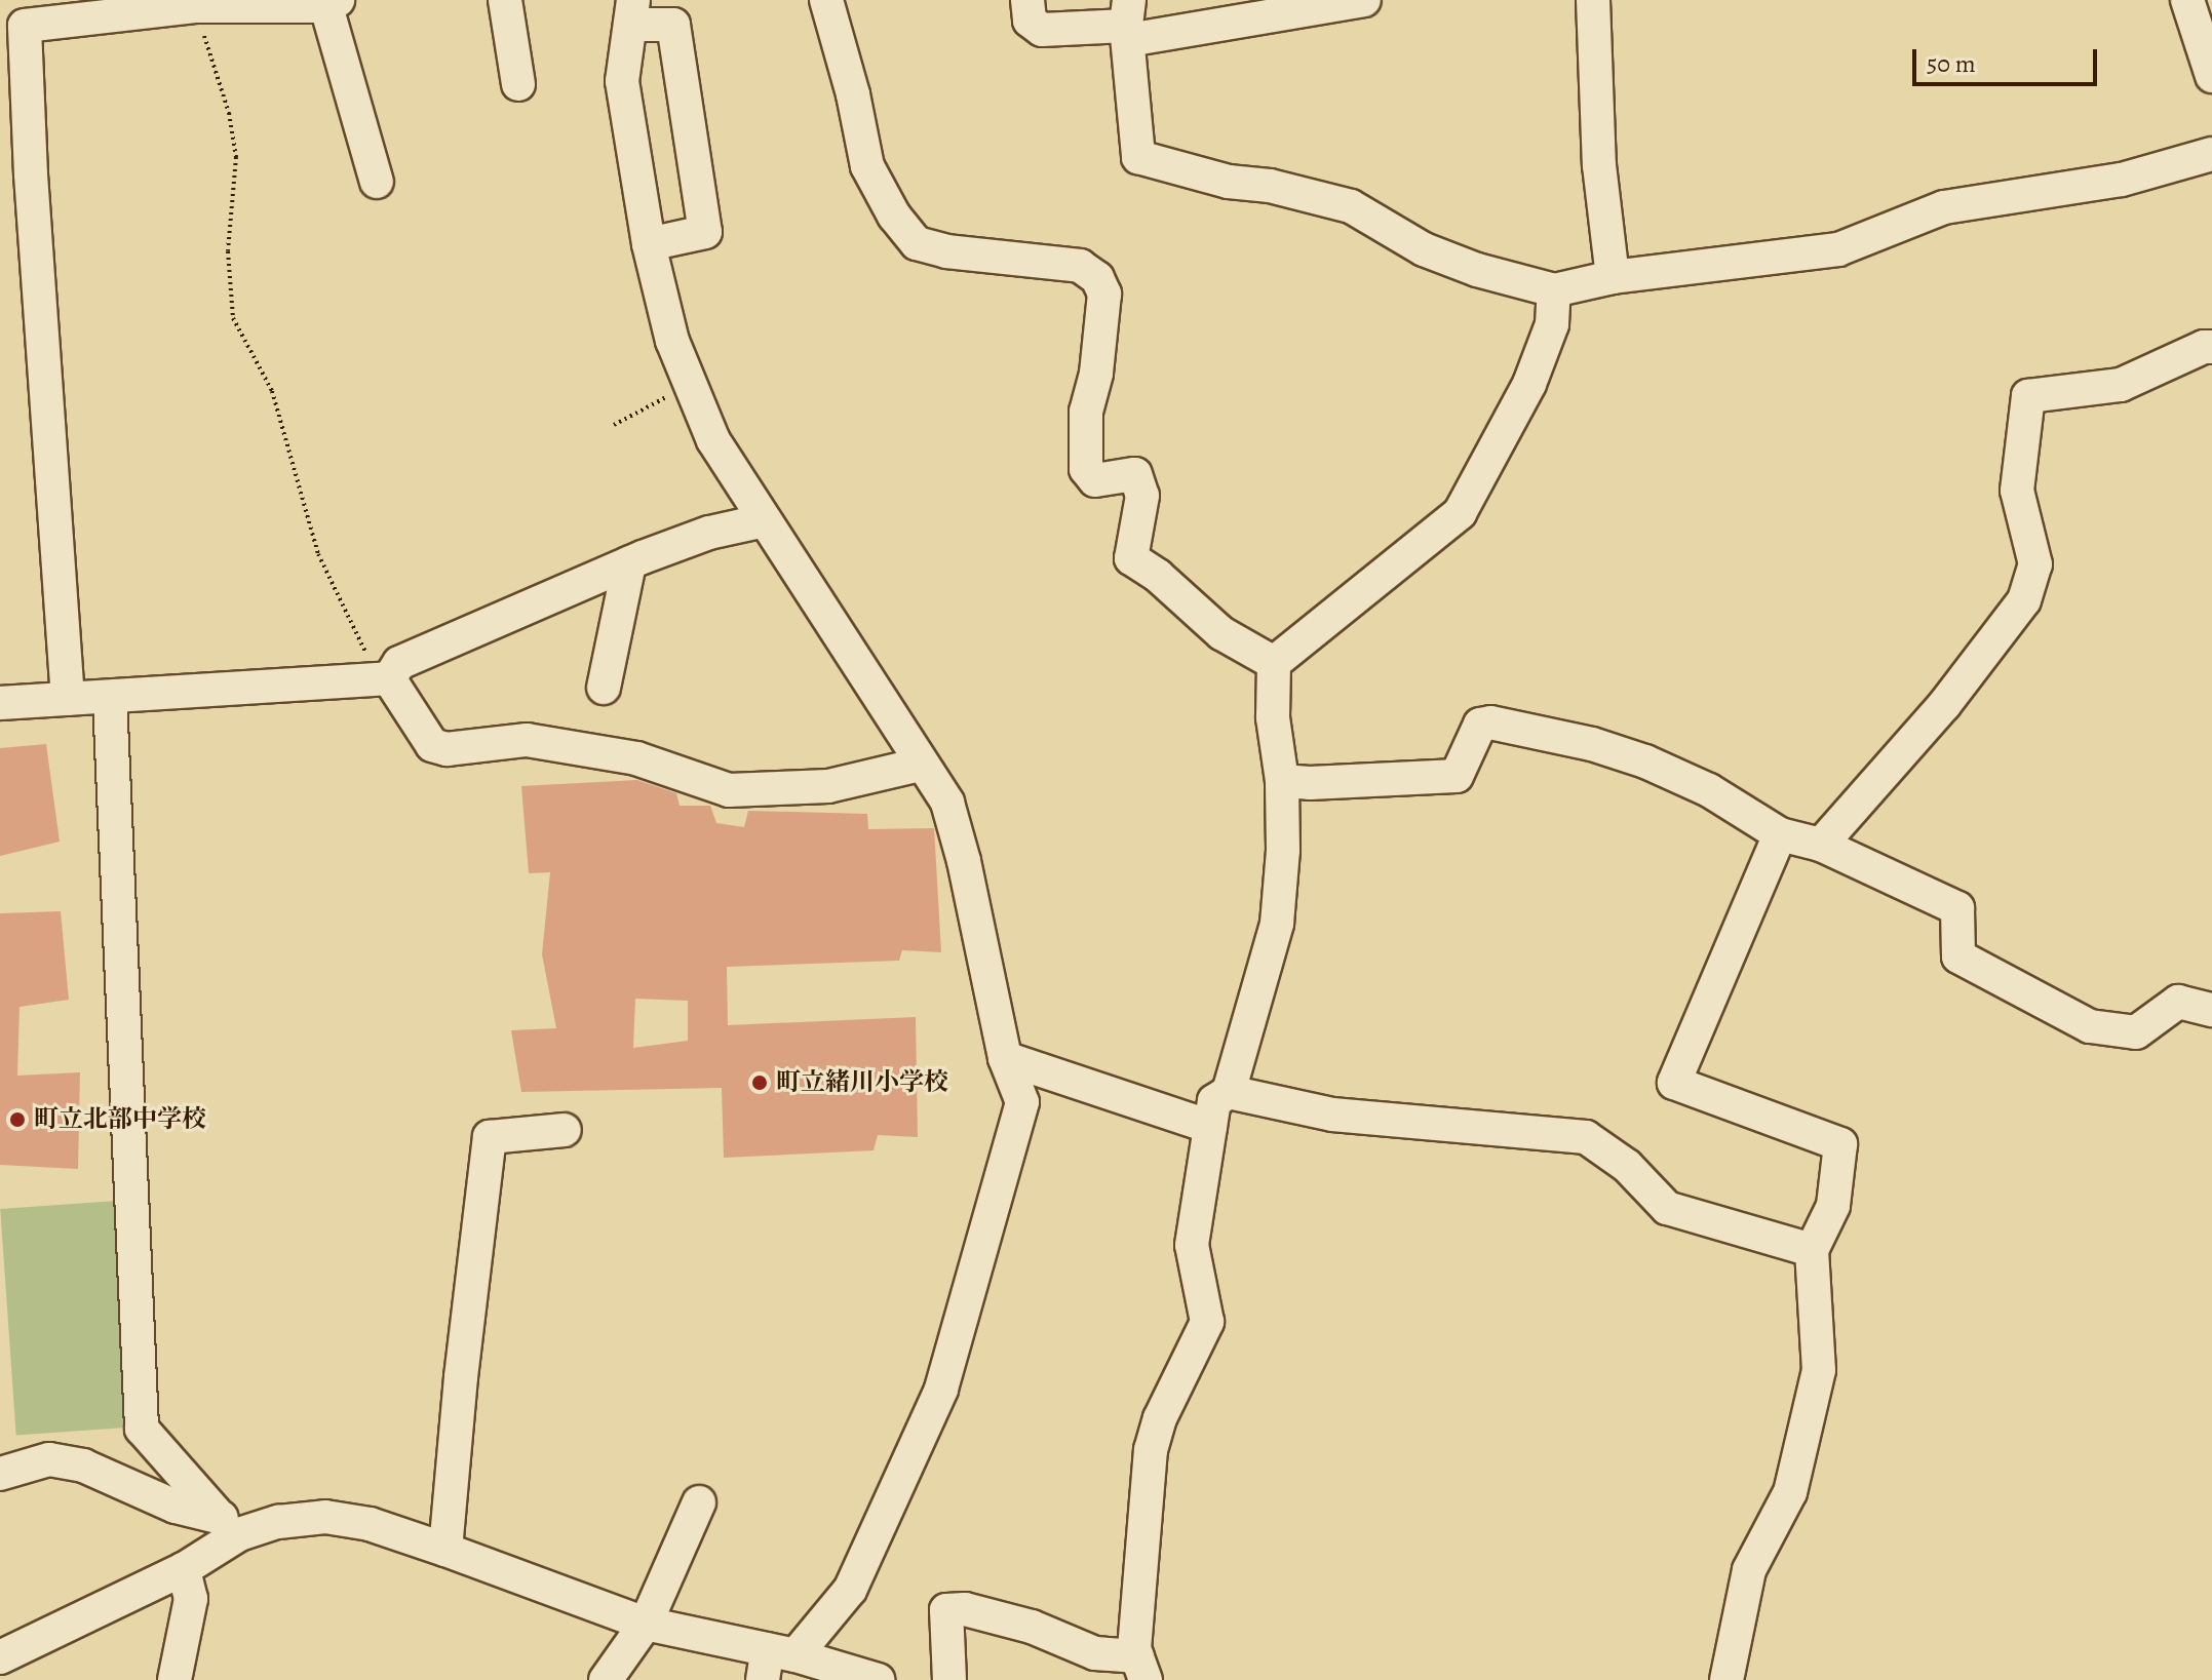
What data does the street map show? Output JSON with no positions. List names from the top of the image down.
{
  "places": ["町立緒川小学校", "町立北部中学校"],
  "scale_bar": "50 m"
}
